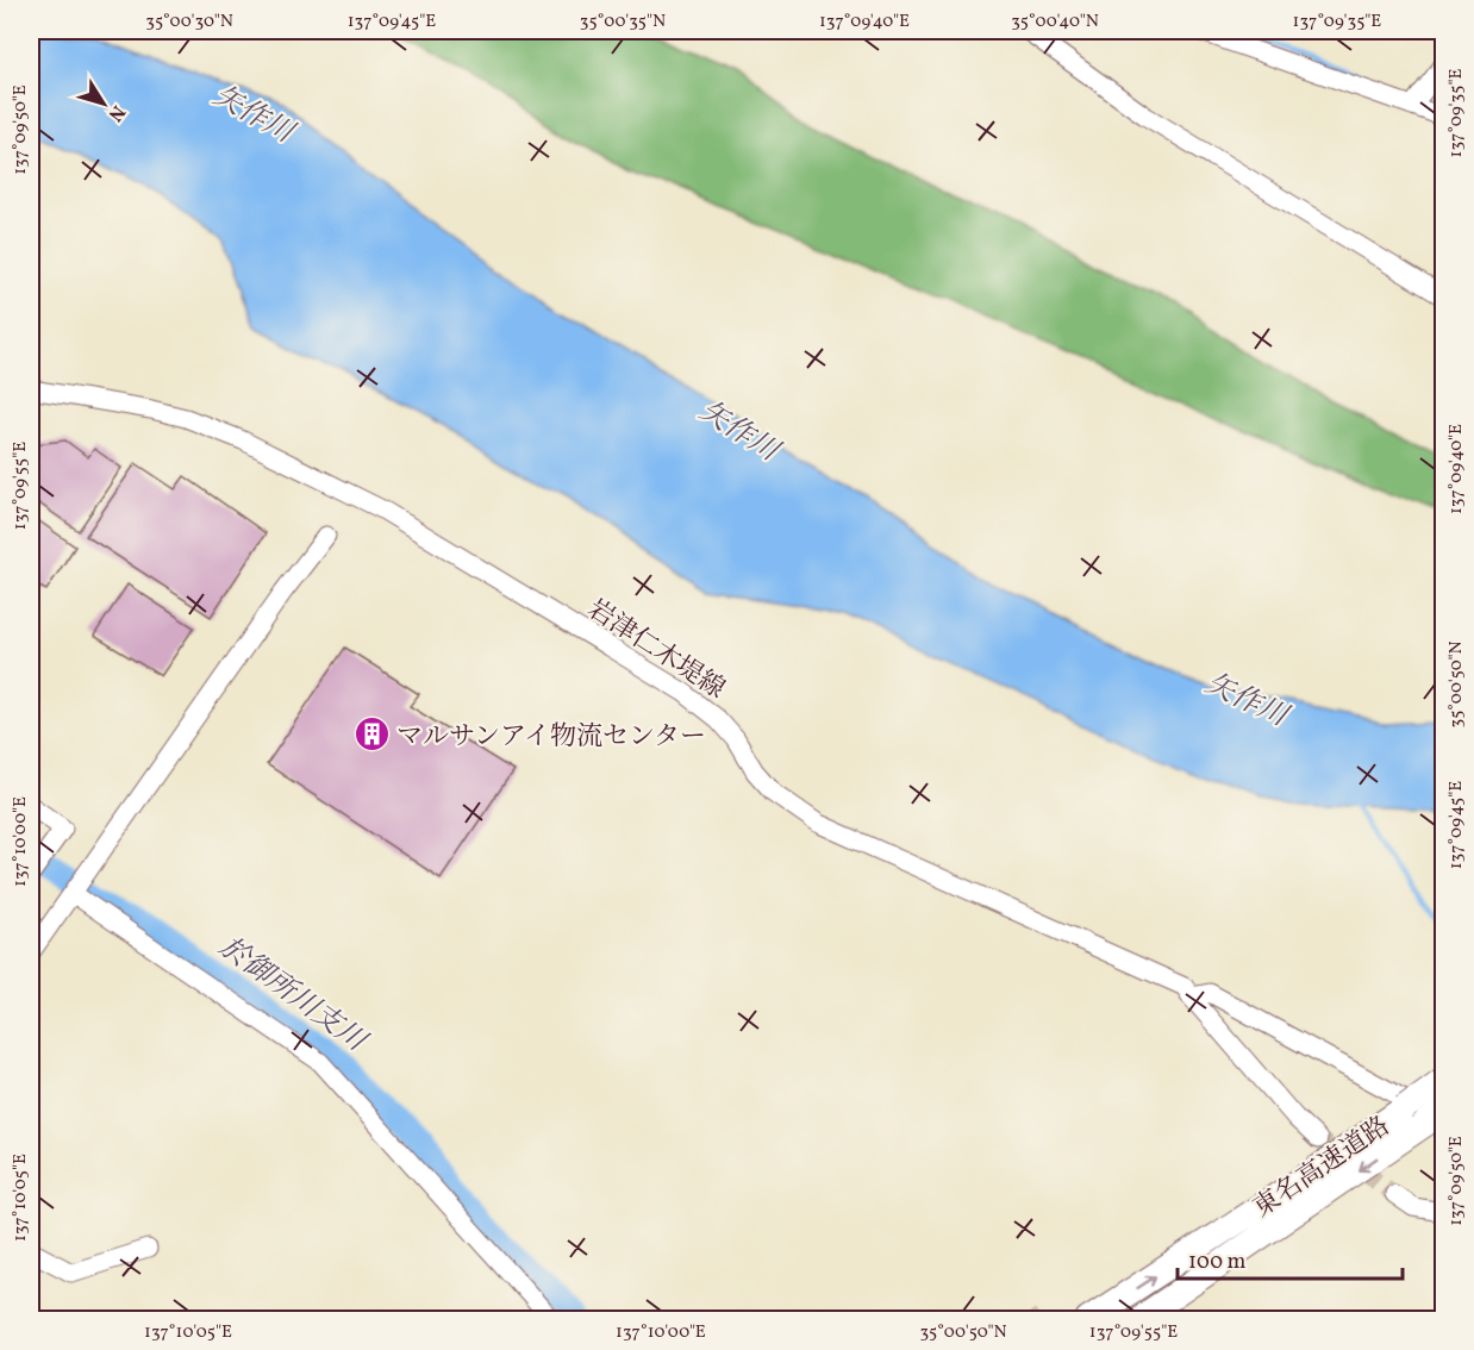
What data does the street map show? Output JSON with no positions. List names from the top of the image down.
{
  "streets": {
    "highway": ["東名高速道路"],
    "street": ["岩津仁木堤線"]
  },
  "water": ["矢作川", "於御所川支川"],
  "places": {
    "building": ["マルサンアイ物流センター"]
  },
  "scale_bar": "100 m",
  "north": "bottom right",
  "coordinates": [
    "35°00'30\"N",
    "137°09'45\"E",
    "35°00'35\"N",
    "137°09'40\"E",
    "35°00'40\"N",
    "137°09'35\"E",
    "137°09'50\"E",
    "137°09'55\"E",
    "35°00'50\"N",
    "137°10'00\"E",
    "137°10'05\"E"
  ]
}
